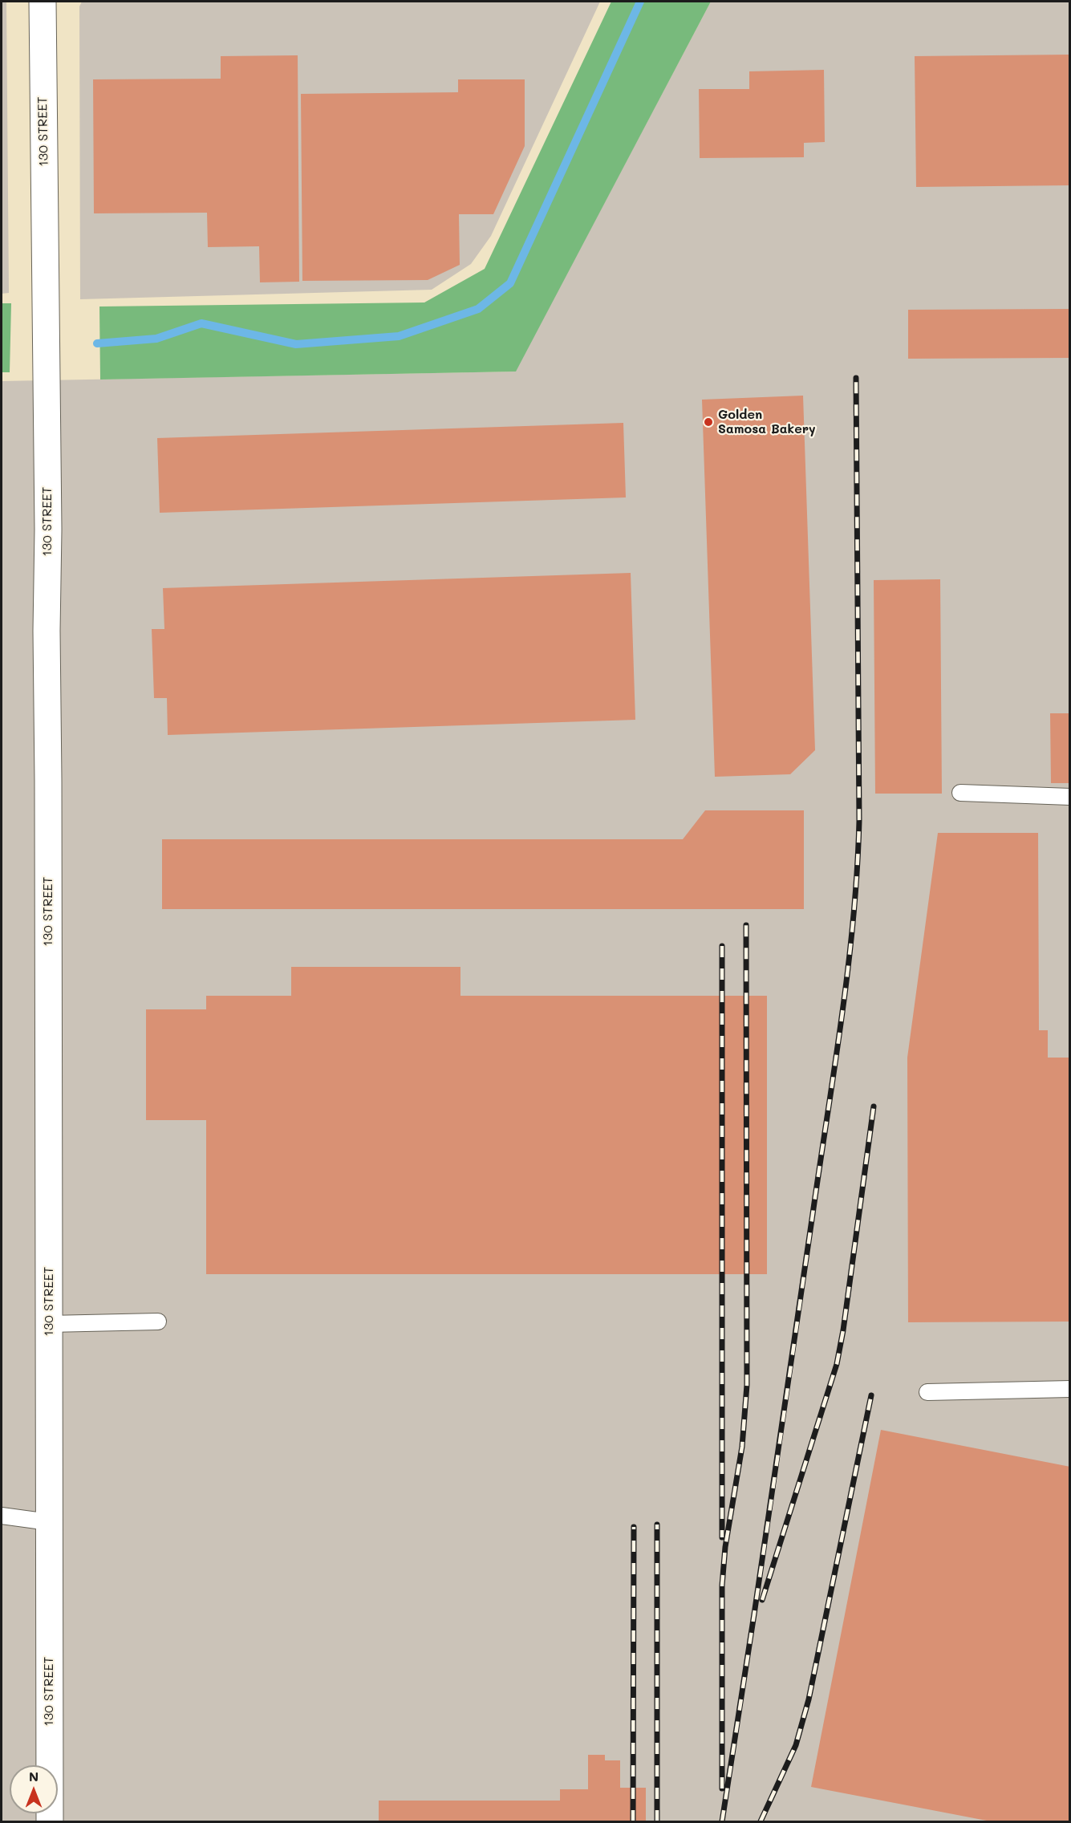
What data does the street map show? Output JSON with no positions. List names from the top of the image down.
{
  "streets": {
    "street": ["130 STREET"]
  },
  "places": ["Golden Samosa Bakery"],
  "north": "top"
}
